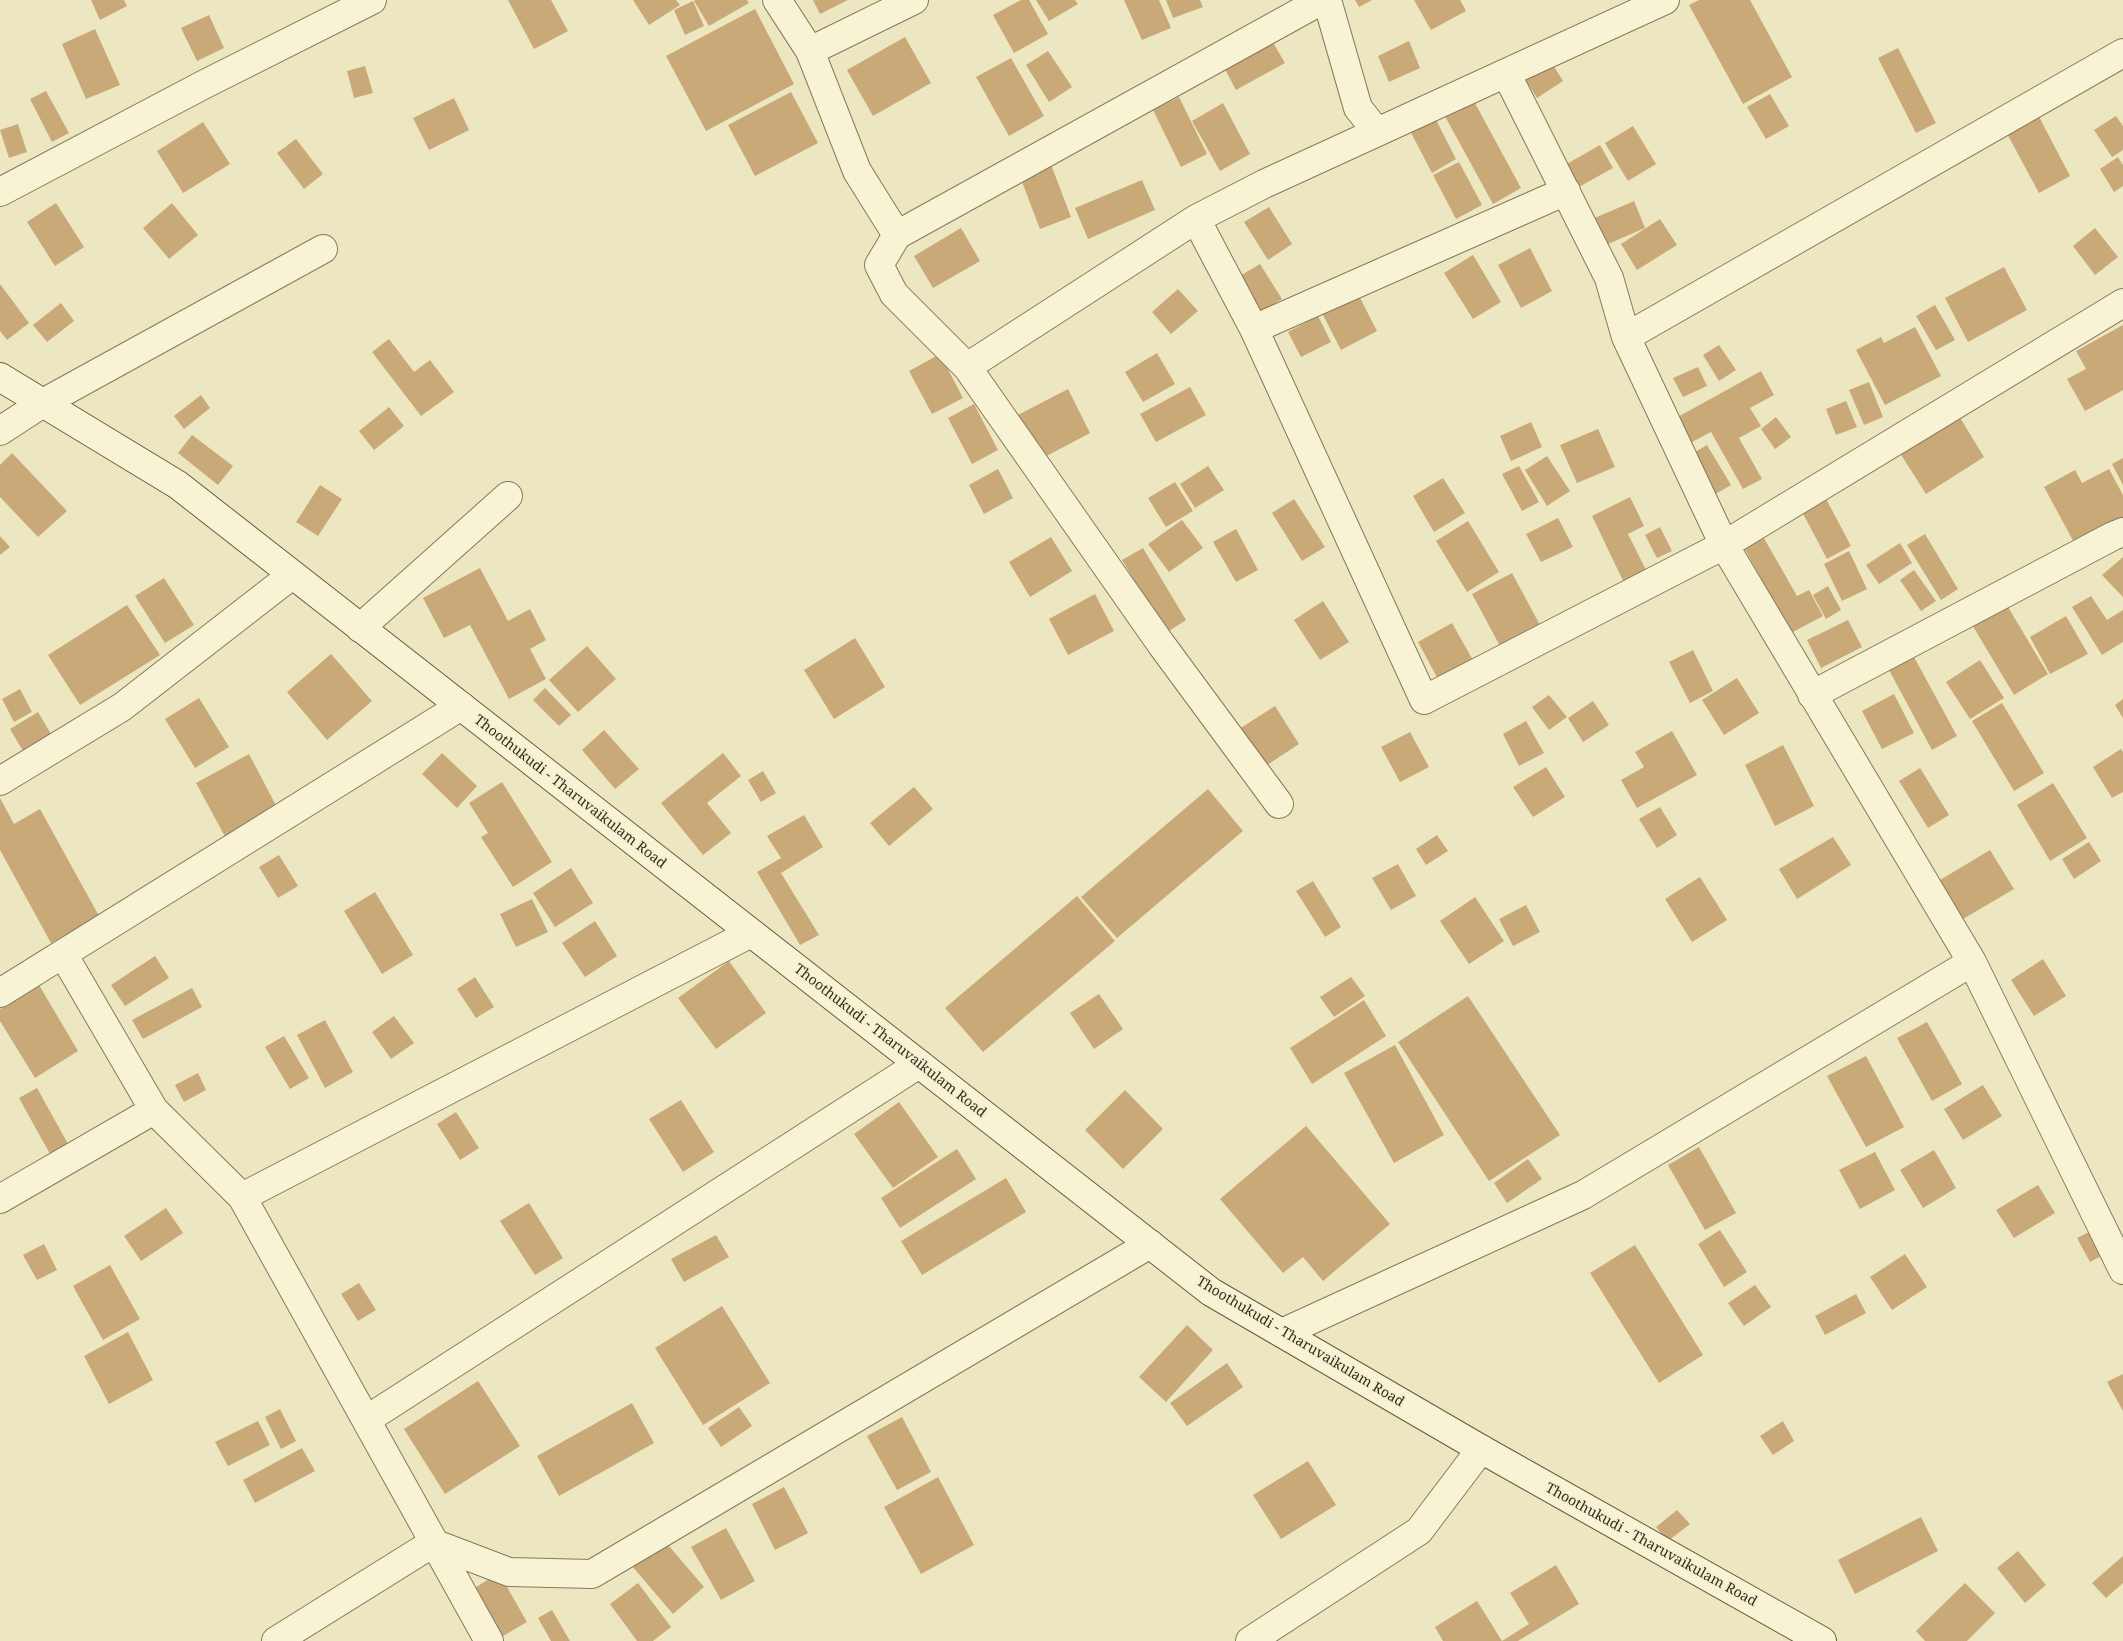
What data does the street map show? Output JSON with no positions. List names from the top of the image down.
{
  "streets": {
    "street": ["Thoothukudi - Tharuvaikulam Road"]
  }
}
